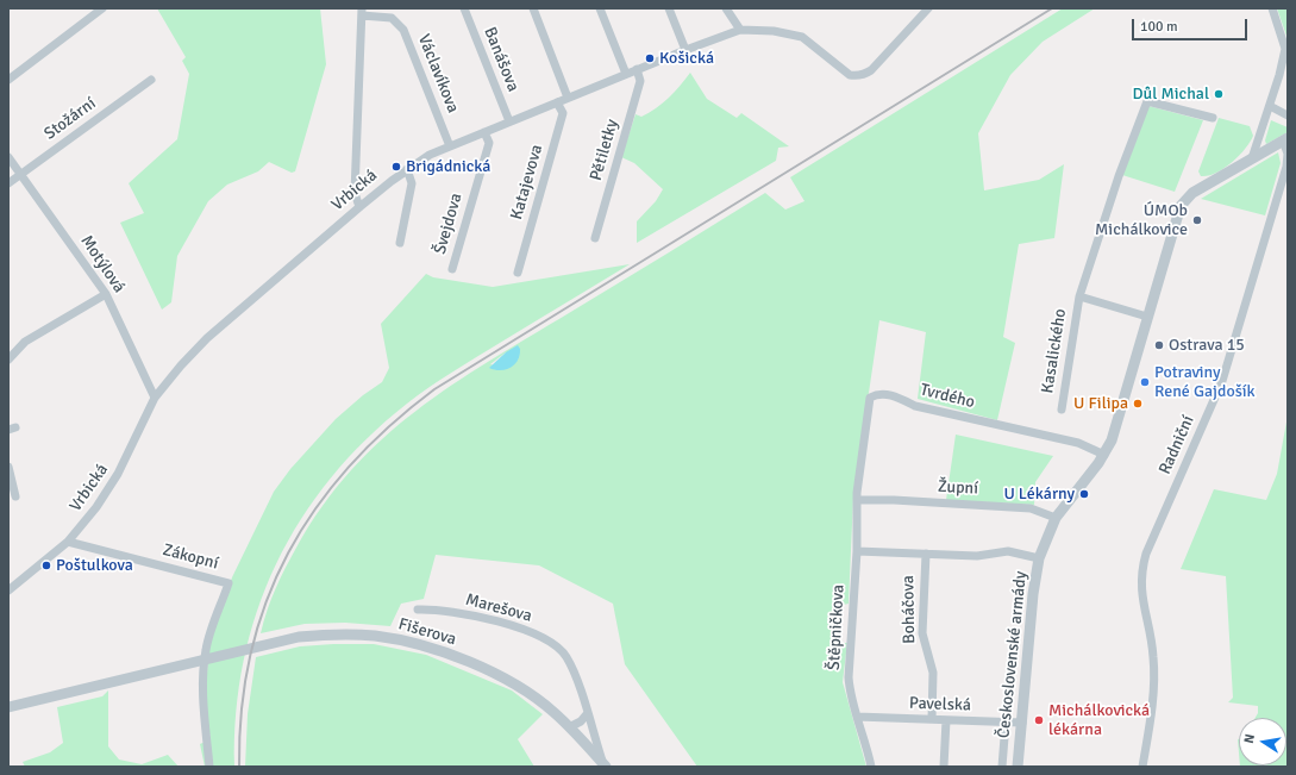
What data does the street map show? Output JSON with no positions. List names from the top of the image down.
{
  "streets": {
    "street": [
      "Banášova",
      "Václavíkova",
      "Stožární",
      "Pětiletky",
      "Katajevova",
      "Vrbická",
      "Švejdova",
      "Motýlová",
      "Kasalického",
      "Tvrdého",
      "Radniční",
      "Župní",
      "Zákopní",
      "Marešova",
      "Boháčova",
      "Štěpničkova",
      "Fišerova",
      "Československé armády",
      "Pavelská"
    ]
  },
  "crossings": [
    ["Banášova", "Vrbická"],
    ["Václavíkova", "Vrbická"],
    ["Stožární", "Motýlová"],
    ["Pětiletky", "Vrbická"],
    ["Katajevova", "Vrbická"],
    ["Vrbická", "Švejdova"],
    ["Vrbická", "Motýlová"],
    ["Vrbická", "Zákopní"],
    ["Kasalického", "Československé armády"],
    ["Tvrdého", "Štěpničkova"],
    ["Tvrdého", "Československé armády"],
    ["Radniční", "Československé armády"],
    ["Župní", "Štěpničkova"],
    ["Župní", "Československé armády"],
    ["Zákopní", "Fišerova"],
    ["Marešova", "Fišerova"],
    ["Boháčova", "Štěpničkova"],
    ["Boháčova", "Československé armády"],
    ["Boháčova", "Pavelská"],
    ["Štěpničkova", "Pavelská"],
    ["Československé armády", "Pavelská"]
  ],
  "places": [
    "Košická",
    "Důl Michal",
    "Brigádnická",
    "ÚMOb Michálkovice",
    "Ostrava 15",
    "Potraviny René Gajdošík",
    "U Filipa",
    "U Lékárny",
    "Poštulkova",
    "Michálkovická lékárna"
  ],
  "scale_bar": "100 m",
  "north": "left"
}
